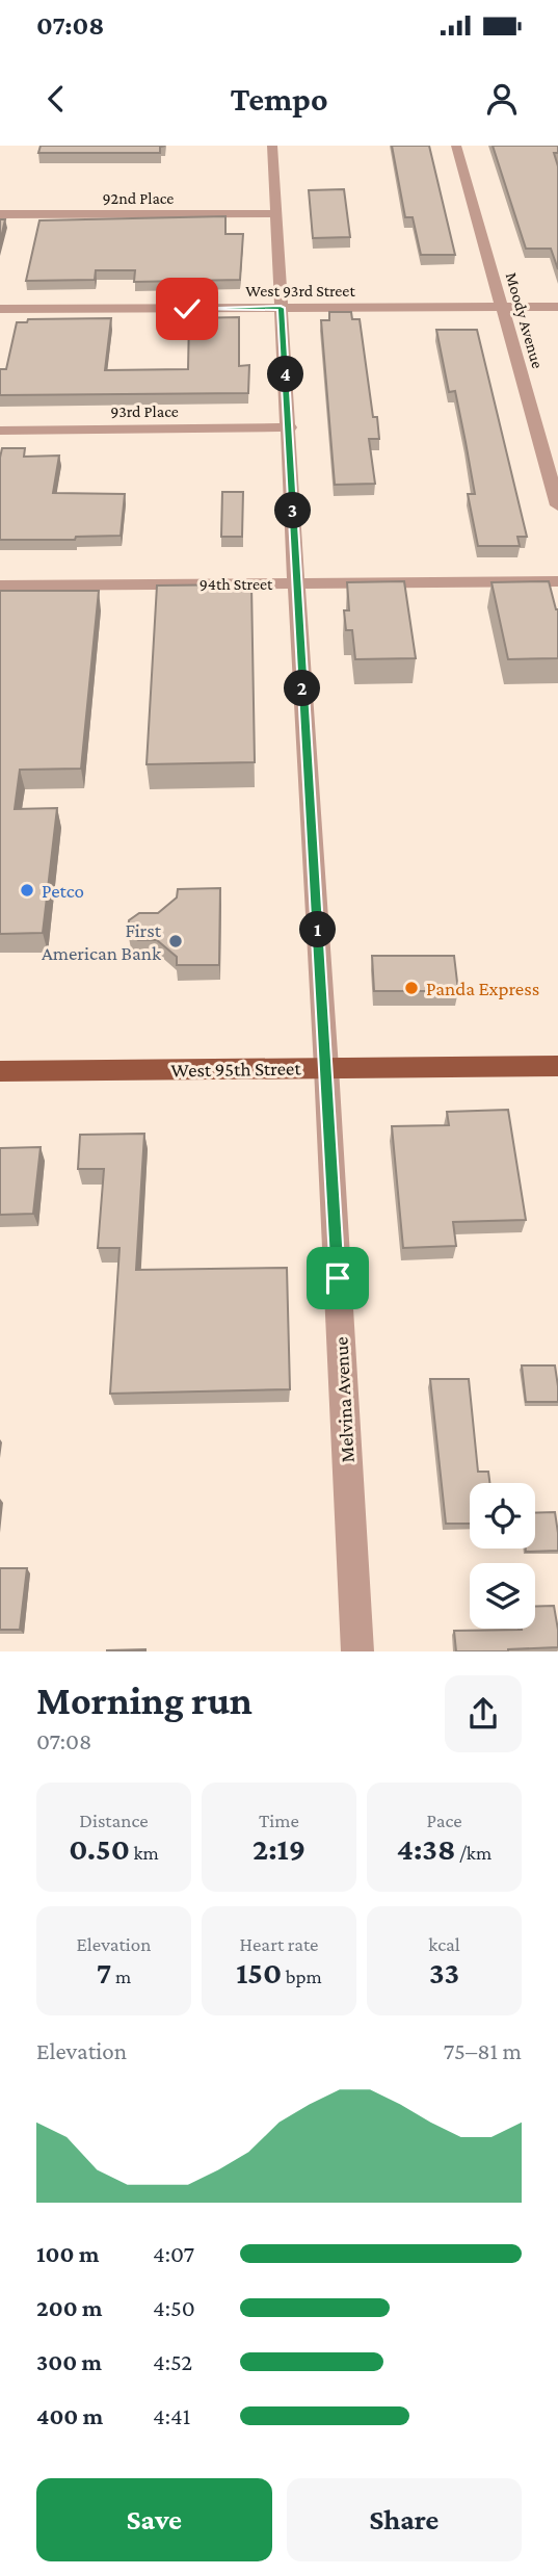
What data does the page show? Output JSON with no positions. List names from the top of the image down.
{
  "streets": {
    "main road": ["West 95th Street"],
    "street": [
      "92nd Place",
      "West 93rd Street",
      "Moody Avenue",
      "93rd Place",
      "94th Street",
      "Melvina Avenue"
    ]
  },
  "crossings": [
    ["92nd Place", "Melvina Avenue"],
    ["West 93rd Street", "Moody Avenue"],
    ["West 93rd Street", "Melvina Avenue"],
    ["93rd Place", "Melvina Avenue"],
    ["94th Street", "Melvina Avenue"],
    ["West 95th Street", "Melvina Avenue"]
  ],
  "places": ["Petco", "First American Bank", "Panda Express"],
  "page": {
    "status": "07:08",
    "header": "Tempo",
    "pins": [
      "4",
      "3",
      "2",
      "1"
    ],
    "heading": ["Morning run", "07:08"],
    "stats": [
      ["Distance", "0.50 km"],
      ["Time", "2:19"],
      ["Pace", "4:38 /km"],
      ["Elevation", "7 m"],
      ["Heart rate", "150 bpm"],
      ["kcal", "33"]
    ],
    "chart": ["Elevation", "75–81 m"],
    "list": [
      {
        "name": "100 m",
        "note": "4:07"
      },
      {
        "name": "200 m",
        "note": "4:50"
      },
      {
        "name": "300 m",
        "note": "4:52"
      },
      {
        "name": "400 m",
        "note": "4:41"
      }
    ],
    "buttons": ["Save", "Share"]
  }
}
